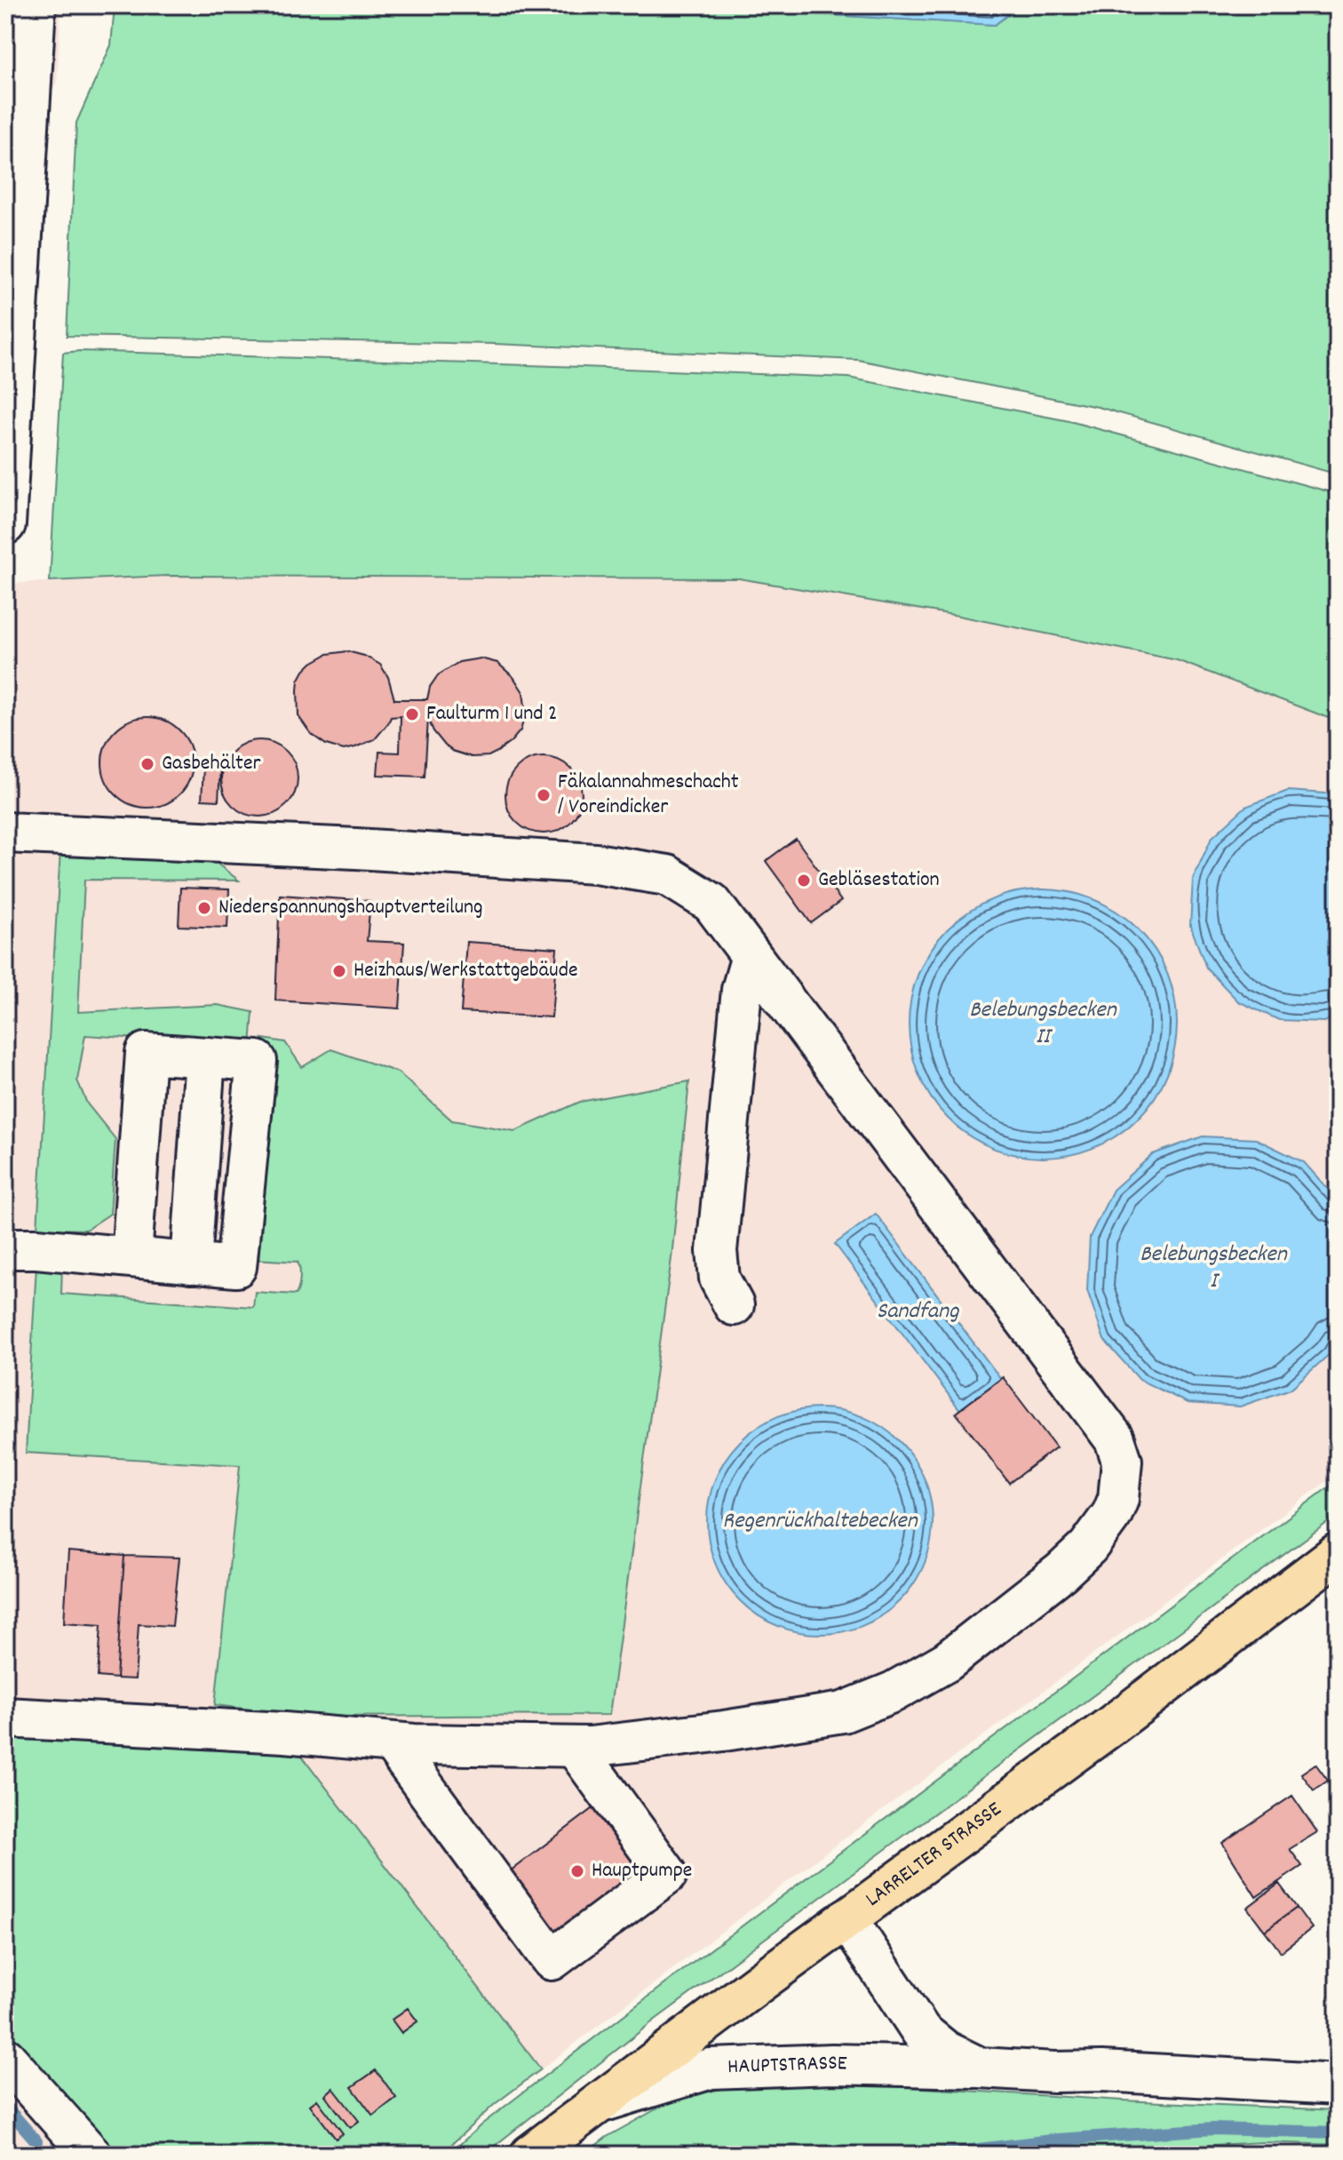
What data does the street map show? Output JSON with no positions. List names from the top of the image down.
{
  "streets": {
    "main road": ["LARRELTER STRASSE"],
    "street": ["HAUPTSTRASSE"]
  },
  "crossings": [
    ["LARRELTER STRASSE", "HAUPTSTRASSE"]
  ],
  "water": [
    "Belebungsbecken II",
    "Belebungsbecken I",
    "Sandfang",
    "Regenrückhaltebecken"
  ],
  "places": [
    "Faulturm 1 und 2",
    "Gasbehälter",
    "Fäkalannahmeschacht / Voreindicker",
    "Gebläsestation",
    "Niederspannungshauptverteilung",
    "Heizhaus/Werkstattgebäude",
    "Hauptpumpe"
  ]
}
